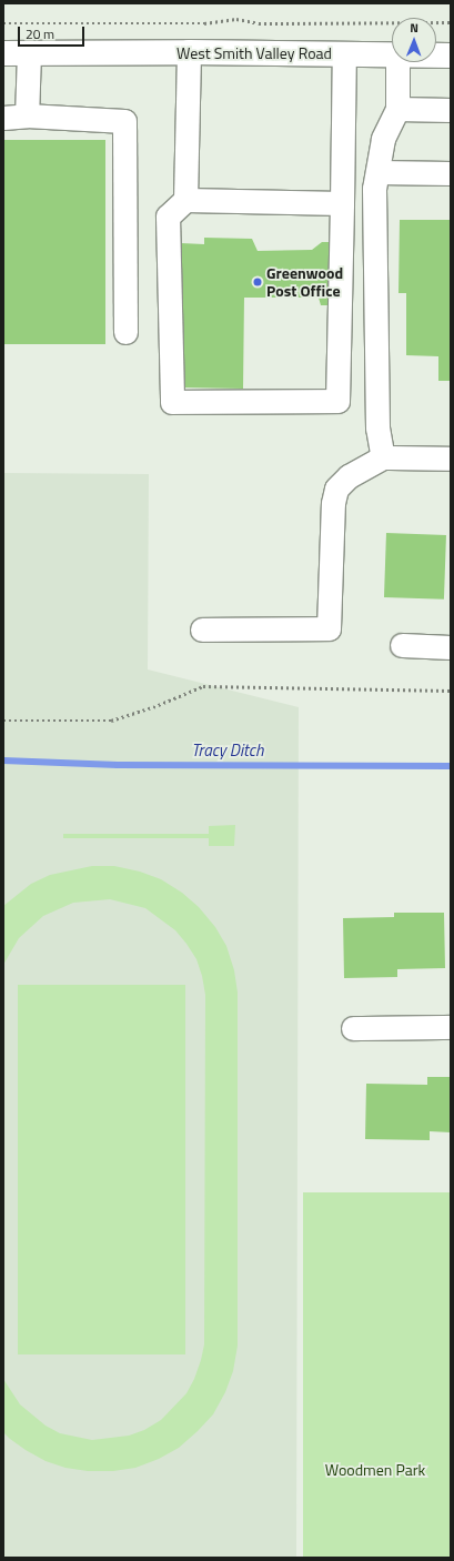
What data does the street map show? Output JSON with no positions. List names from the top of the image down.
{
  "streets": {
    "main road": ["West Smith Valley Road"]
  },
  "water": ["Tracy Ditch"],
  "parks": ["Woodmen Park"],
  "places": ["Greenwood Post Office"],
  "scale_bar": "20 m",
  "north": "top"
}
